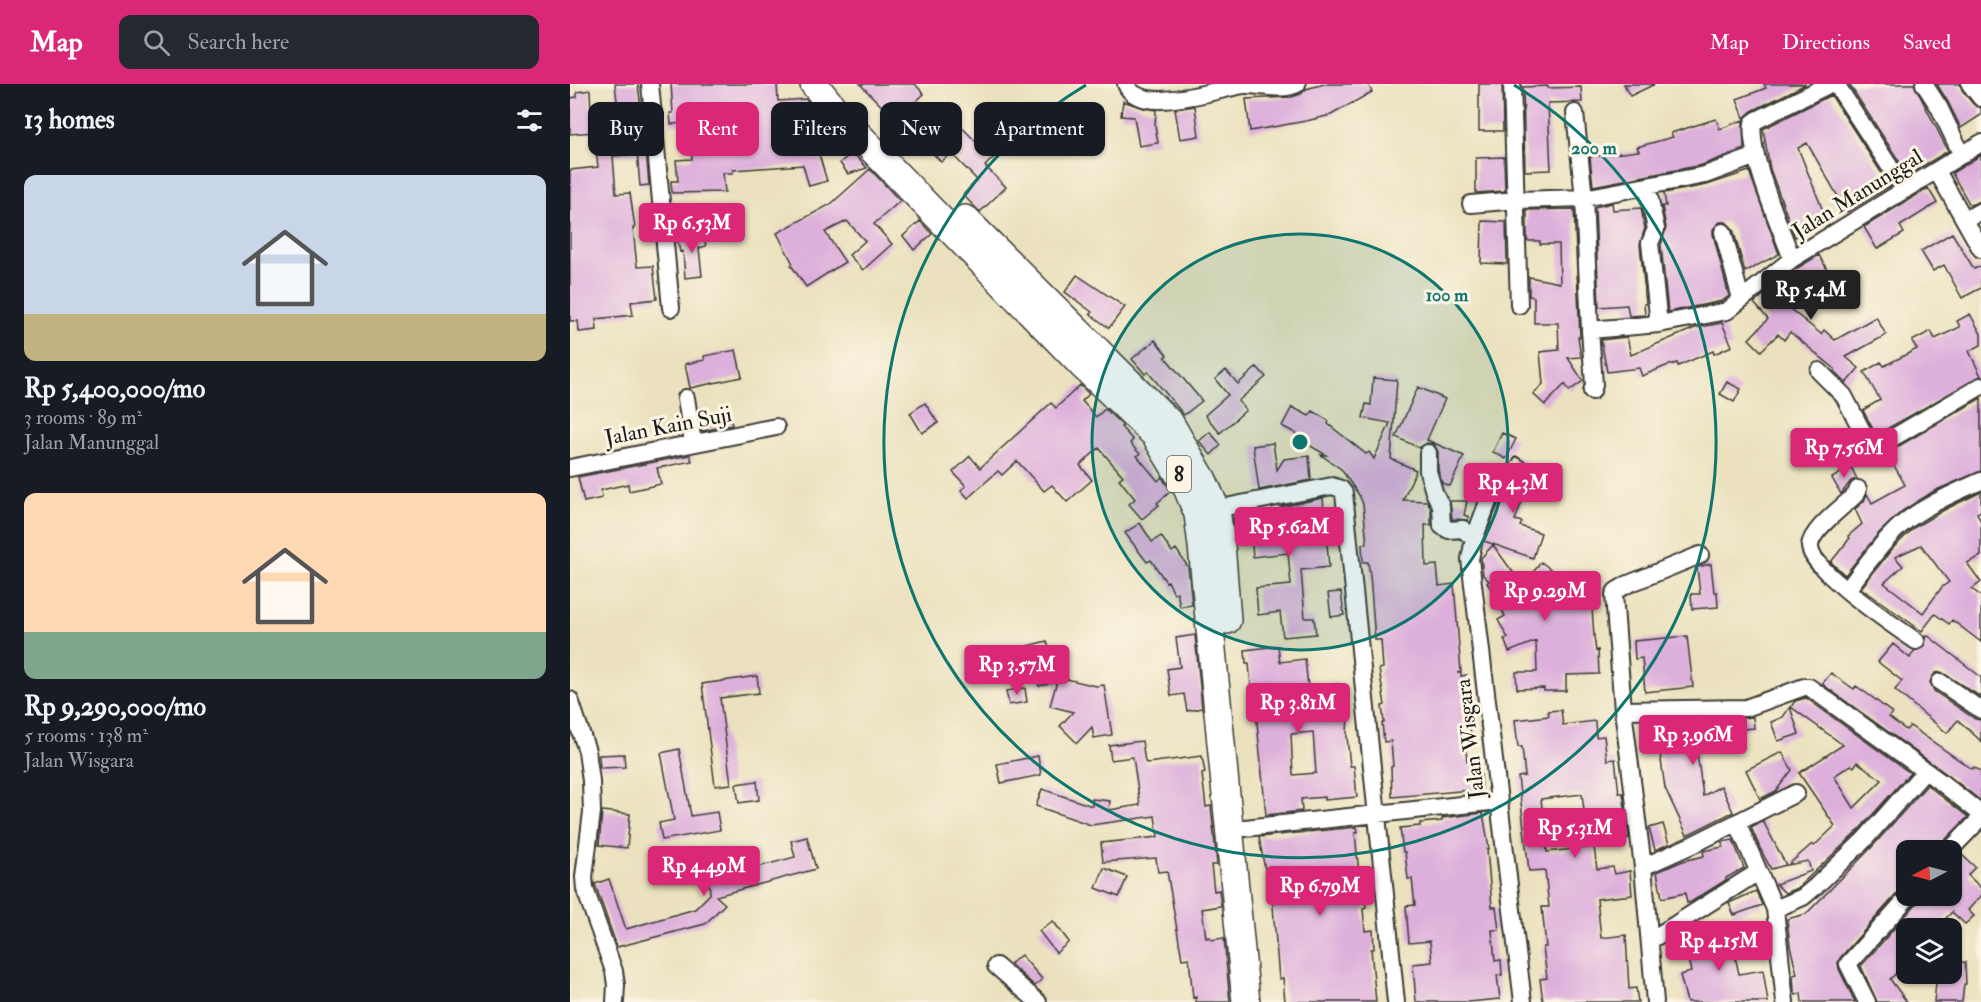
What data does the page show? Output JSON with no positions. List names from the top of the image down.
{
  "streets": {
    "highway": ["8"],
    "street": ["Jalan Manunggal", "Jalan Kain Suji", "Jalan Wisgara"]
  },
  "north": "left",
  "page": {
    "header": "Map",
    "search": "Search here",
    "nav": ["Map", "Directions", "Saved"],
    "heading": "13 homes",
    "chip": [
      "Buy",
      "Rent",
      "Filters",
      "New",
      "Apartment"
    ],
    "list": [
      {
        "name": "Rp 5,400,000/mo",
        "note": "3 rooms · 89 m² · Jalan Manunggal"
      },
      {
        "name": "Rp 9,290,000/mo",
        "note": "5 rooms · 138 m² · Jalan Wisgara"
      }
    ],
    "price": [
      "Rp 6.53M",
      "Rp 5.4M",
      "Rp 7.56M",
      "Rp 4.3M",
      "Rp 5.62M",
      "Rp 9.29M",
      "Rp 3.57M",
      "Rp 3.81M",
      "Rp 3.96M",
      "Rp 5.31M",
      "Rp 4.49M",
      "Rp 6.79M",
      "Rp 4.15M"
    ]
  },
  "rings": ["200 m", "100 m"]
}
